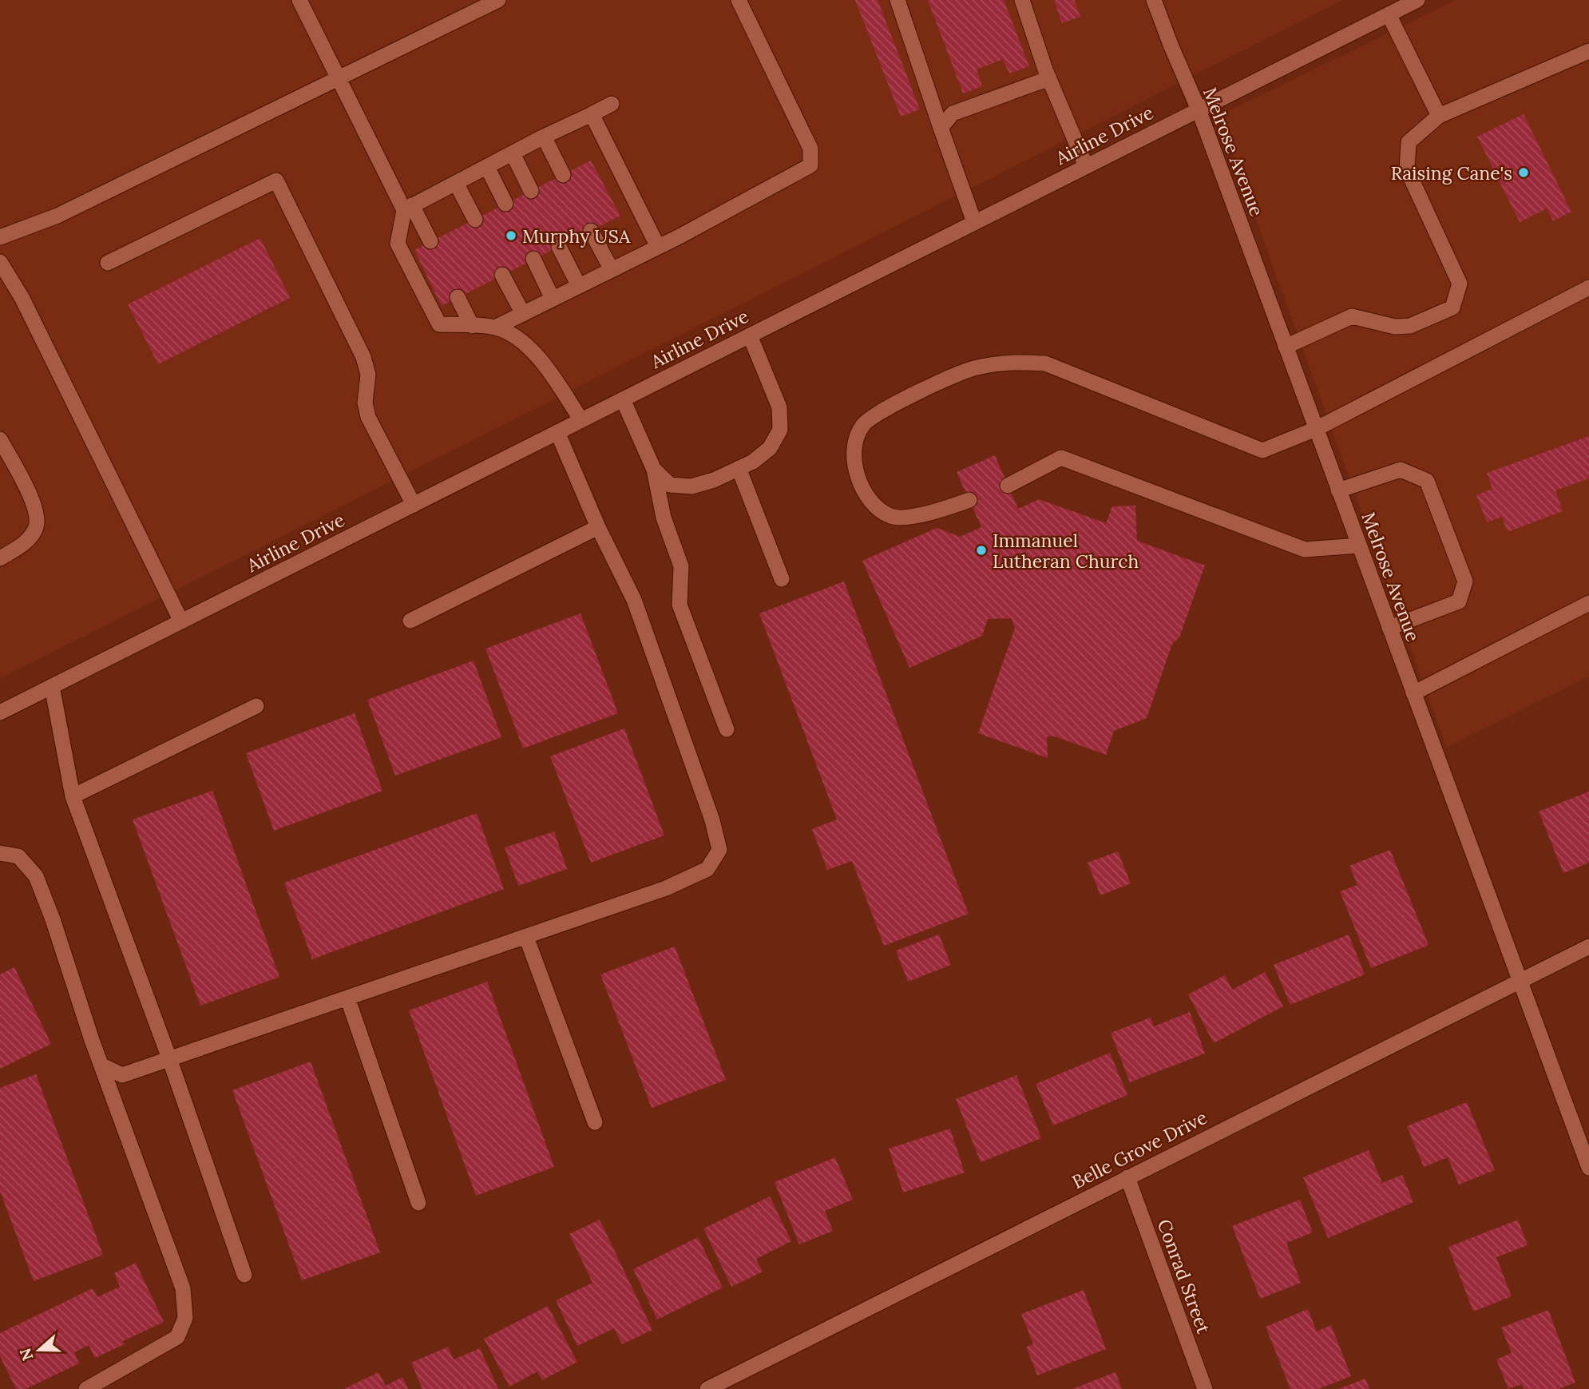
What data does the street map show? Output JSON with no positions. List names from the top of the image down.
{
  "streets": {
    "street": [
      "Airline Drive",
      "Melrose Avenue",
      "Belle Grove Drive",
      "Conrad Street"
    ]
  },
  "crossings": [
    ["Airline Drive", "Melrose Avenue"],
    ["Melrose Avenue", "Belle Grove Drive"],
    ["Belle Grove Drive", "Conrad Street"]
  ],
  "places": ["Raising Cane's", "Murphy USA", "Immanuel Lutheran Church"],
  "north": "left"
}
